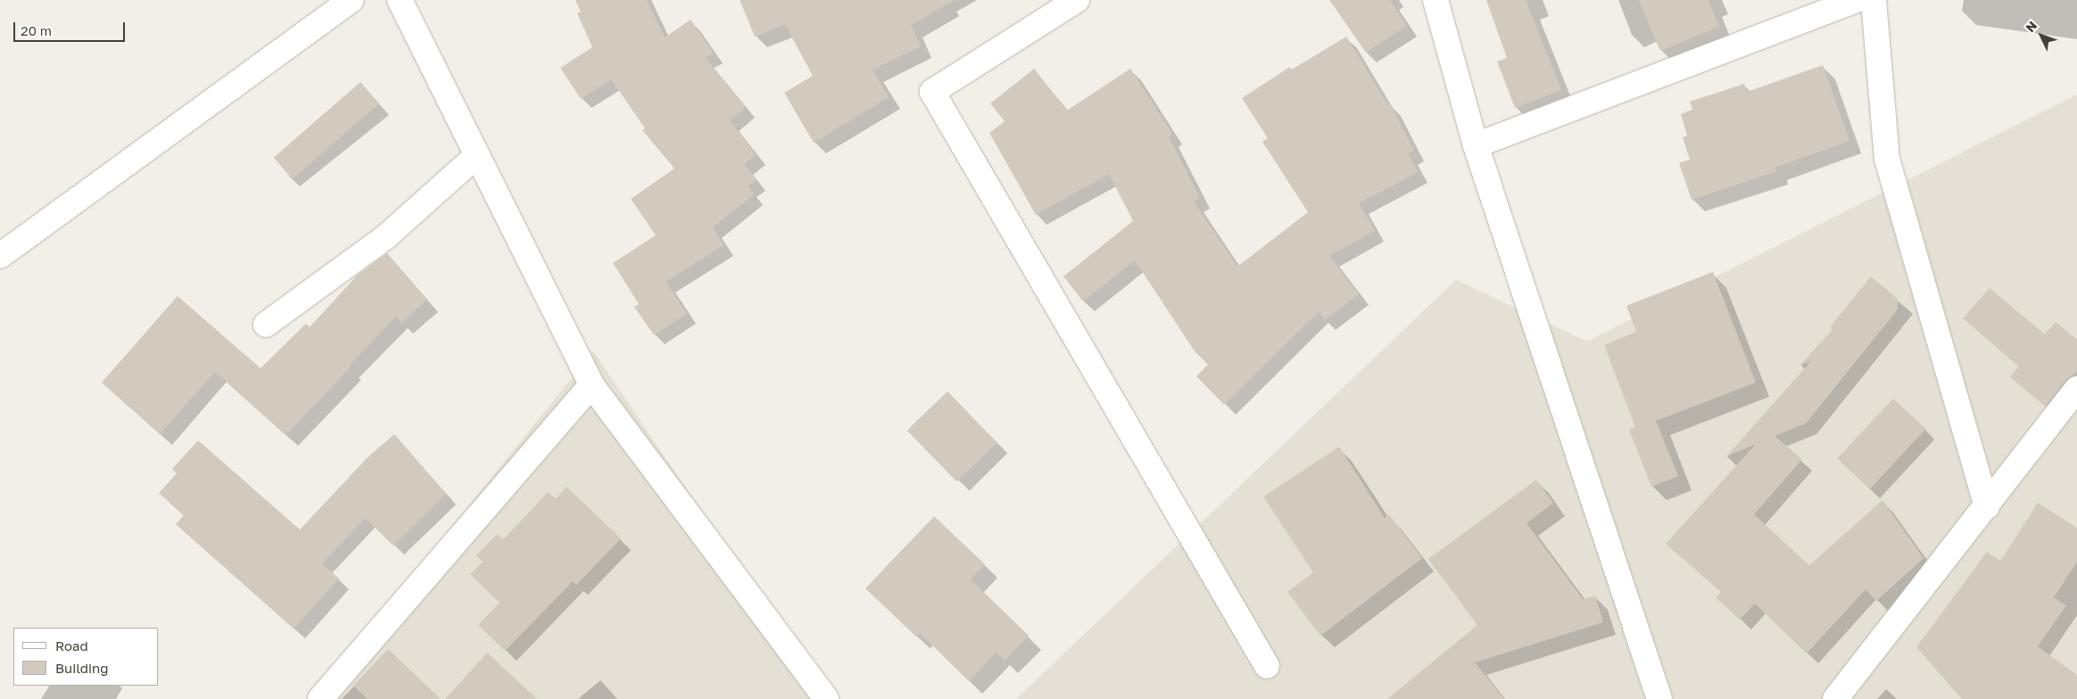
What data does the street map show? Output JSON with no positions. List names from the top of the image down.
{
  "legend": ["Road", "Building"],
  "scale_bar": "20 m",
  "north": "top left"
}
